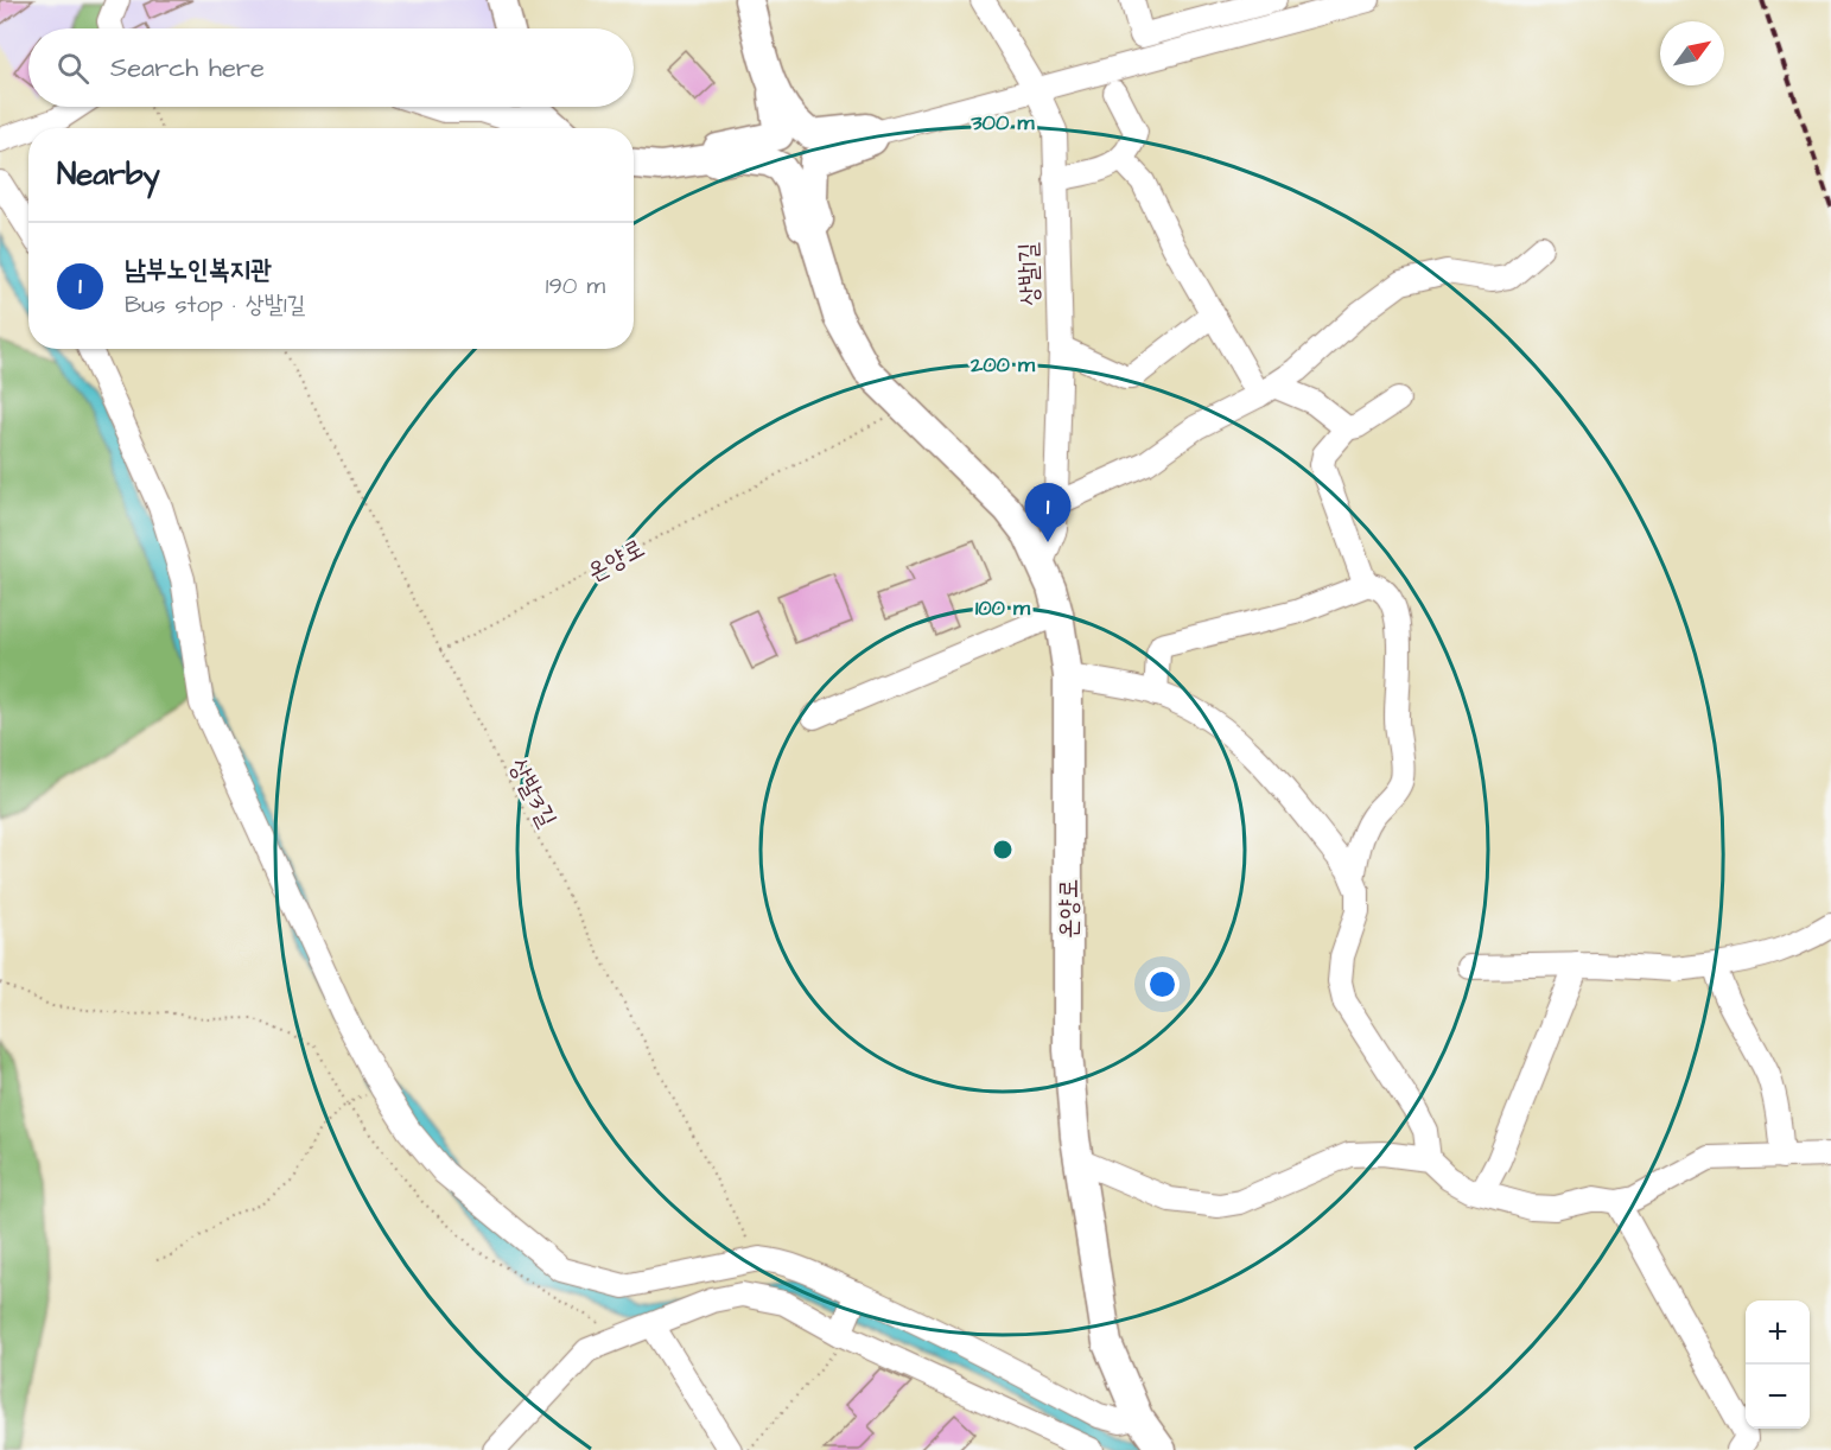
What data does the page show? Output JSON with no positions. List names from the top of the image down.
{
  "streets": {
    "main road": ["온양로"],
    "street": ["상발1길"],
    "path": ["상발3길"]
  },
  "crossings": [
    ["상발1길", "온양로"],
    ["온양로", "상발3길"]
  ],
  "north": "top right",
  "page": {
    "search": "Search here",
    "heading": "Nearby",
    "list": [
      {
        "mark": "1",
        "name": "남부노인복지관",
        "note": "Bus stop · 상발1길",
        "value": "190 m"
      }
    ],
    "pins": "1",
    "map_buttons": ["+", "−"]
  },
  "rings": ["300 m", "200 m", "100 m"]
}
